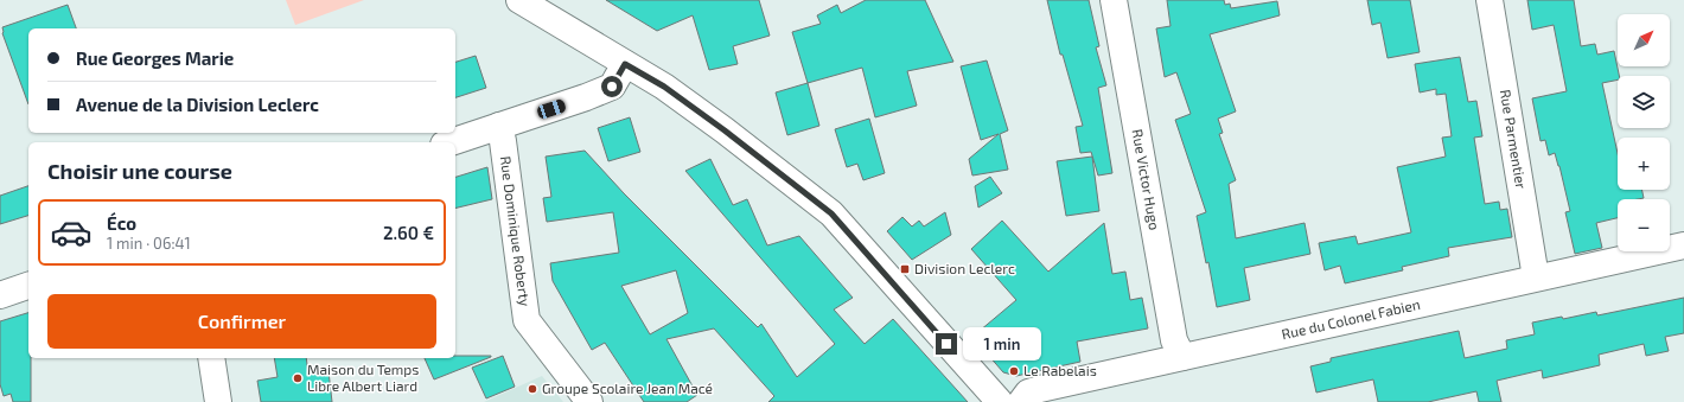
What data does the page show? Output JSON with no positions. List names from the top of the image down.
{
  "streets": {
    "street": [
      "Rue Parmentier",
      "Rue Victor Hugo",
      "Rue Dominique Roberty",
      "Rue du Colonel Fabien"
    ]
  },
  "crossings": [
    ["Rue Parmentier", "Rue du Colonel Fabien"],
    ["Rue Victor Hugo", "Rue du Colonel Fabien"]
  ],
  "places": {
    "transit": ["Division Leclerc"],
    "other": ["Le Rabelais", "Maison du Temps Libre Albert Liard", "Groupe Scolaire Jean Macé"]
  },
  "north": "top right",
  "page": {
    "map_buttons": ["+", "−"],
    "banner": ["Rue Georges Marie", "Avenue de la Division Leclerc"],
    "heading": "Choisir une course",
    "list": [
      {
        "name": "Éco",
        "note": "1 min · 06:41",
        "value": "2.60 €"
      }
    ],
    "buttons": "Confirmer",
    "bubble": "1 min"
  }
}
